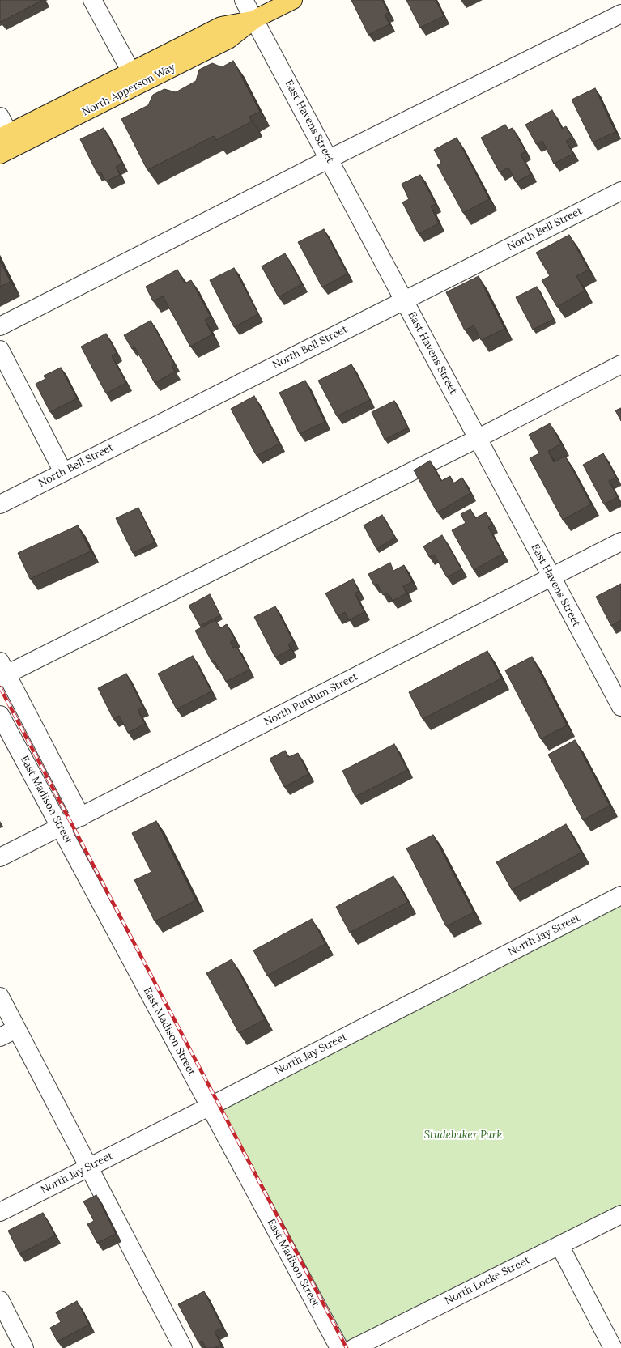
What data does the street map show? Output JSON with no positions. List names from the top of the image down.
{
  "streets": {
    "main road": ["North Apperson Way"],
    "street": [
      "East Havens Street",
      "North Bell Street",
      "North Purdum Street",
      "East Madison Street",
      "North Jay Street",
      "North Locke Street"
    ]
  },
  "crossings": [
    ["North Apperson Way", "East Havens Street"],
    ["East Havens Street", "North Bell Street"],
    ["East Havens Street", "North Purdum Street"],
    ["North Purdum Street", "East Madison Street"],
    ["East Madison Street", "North Jay Street"]
  ],
  "parks": ["Studebaker Park"]
}
